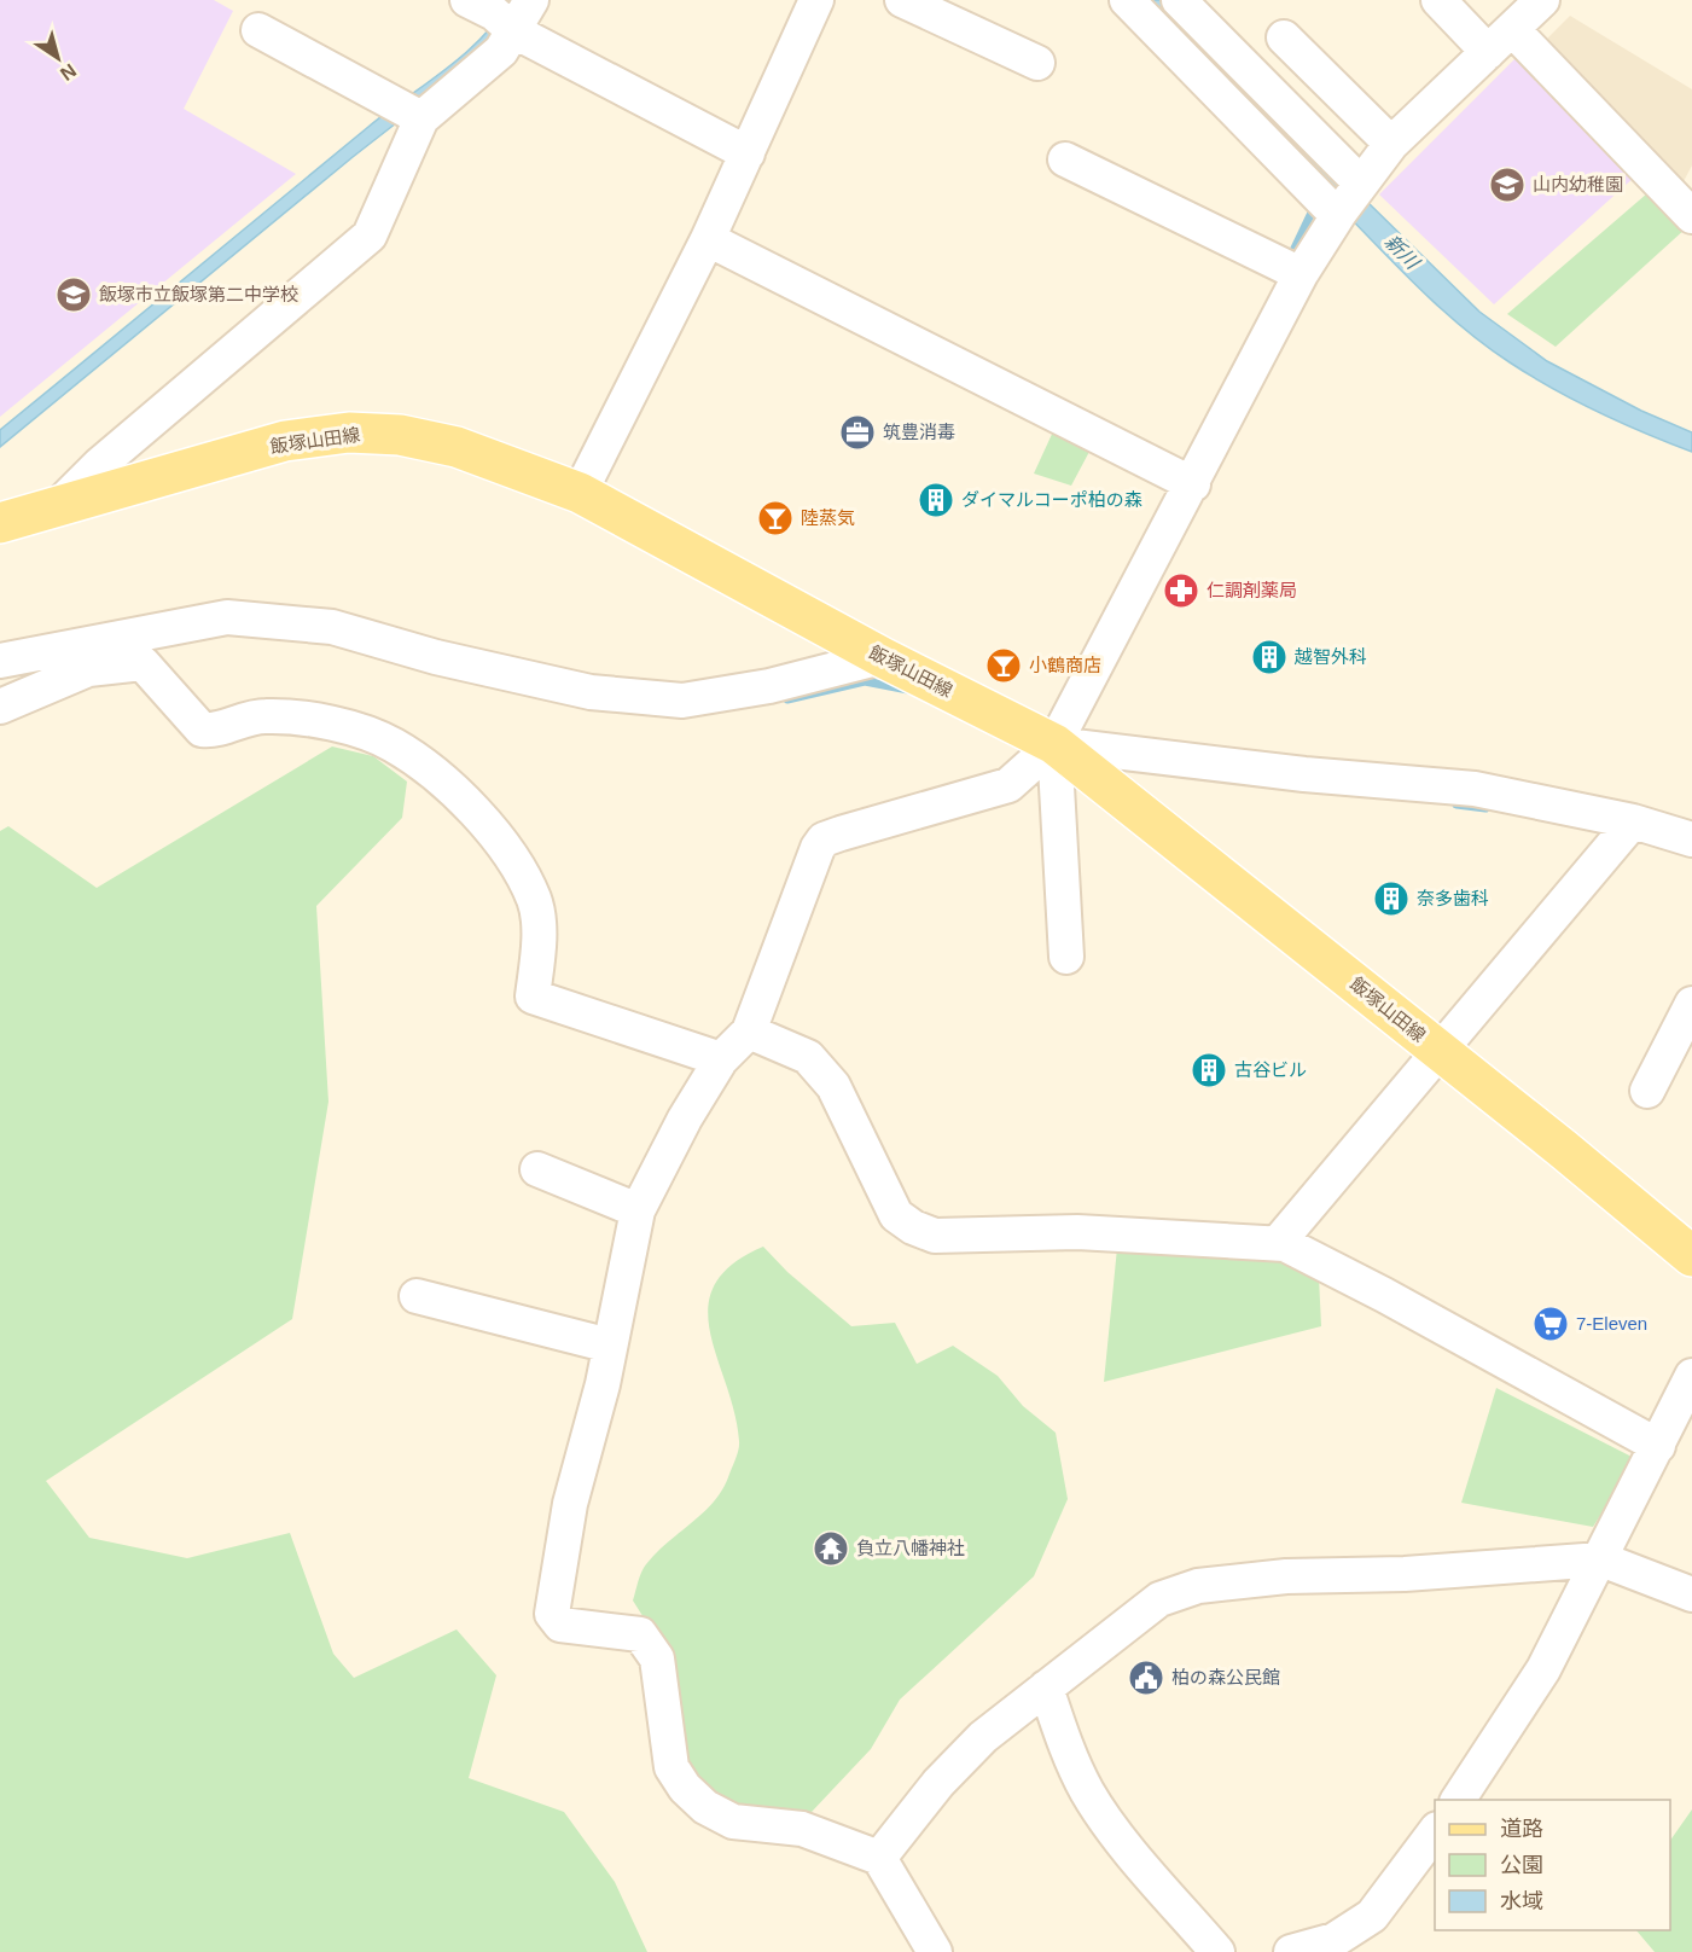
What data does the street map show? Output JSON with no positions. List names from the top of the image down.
{
  "streets": {
    "main road": ["飯塚山田線"]
  },
  "water": ["新川"],
  "places": {
    "school or university": ["山内幼稚園", "飯塚市立飯塚第二中学校"],
    "office": ["筑豊消毒"],
    "building": [
      "ダイマルコーポ柏の森",
      "越智外科",
      "奈多歯科",
      "古谷ビル"
    ],
    "bar": ["陸蒸気", "小鶴商店"],
    "pharmacy": ["仁調剤薬局"],
    "supermarket": ["7-Eleven"],
    "temple": ["負立八幡神社"],
    "public building": ["柏の森公民館"]
  },
  "legend": ["道路", "公園", "水域"],
  "north": "bottom right"
}
